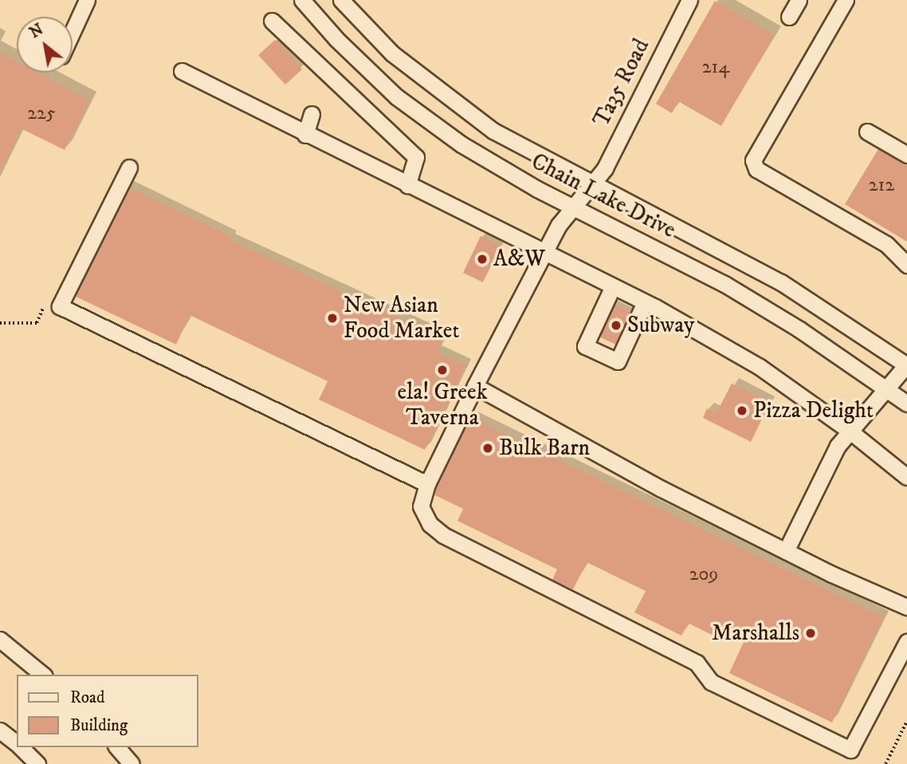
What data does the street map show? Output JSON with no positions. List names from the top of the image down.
{
  "streets": {
    "street": ["Ta35 Road", "Chain Lake Drive"]
  },
  "crossings": [
    ["Ta35 Road", "Chain Lake Drive"]
  ],
  "places": [
    "A&W",
    "New Asian Food Market",
    "Subway",
    "ela! Greek Taverna",
    "Pizza Delight",
    "Bulk Barn",
    "Marshalls"
  ],
  "house_numbers": [
    "214",
    "225",
    "212",
    "209"
  ],
  "legend": ["Road", "Building"],
  "north": "top left"
}
